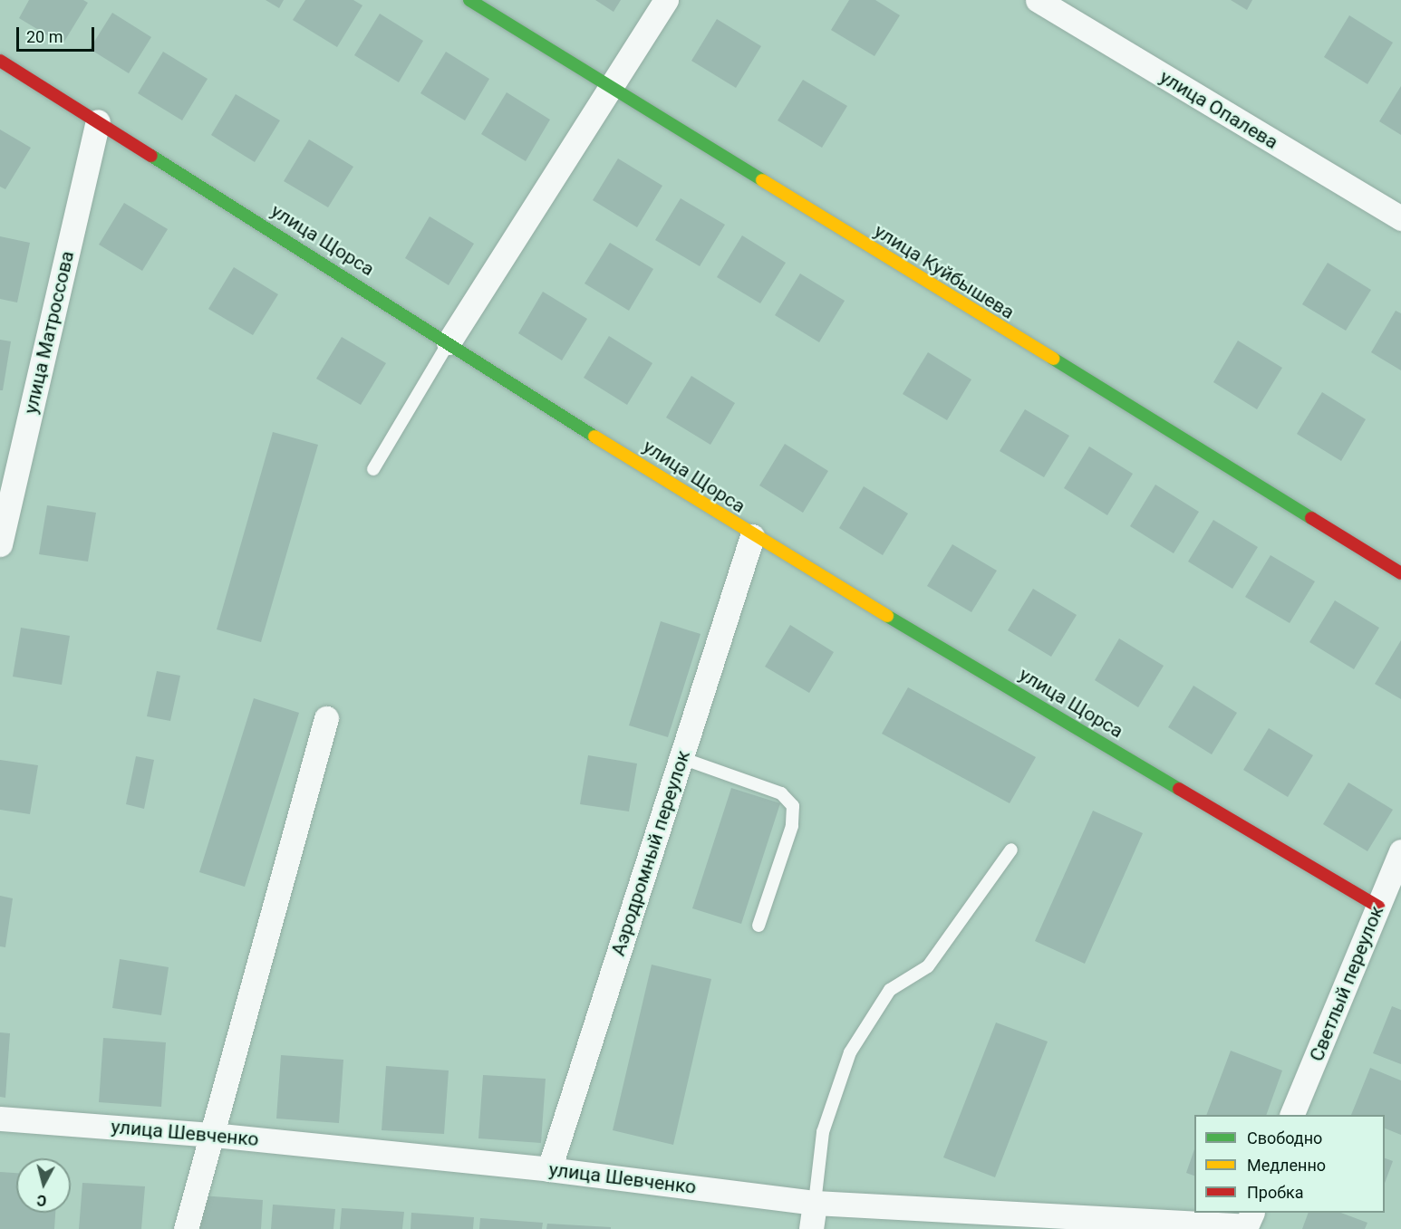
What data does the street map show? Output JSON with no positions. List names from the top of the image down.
{
  "streets": {
    "street": [
      "улица Опалева",
      "улица Щорса",
      "улица Куйбышева",
      "улица Матроссова",
      "Аэродромный переулок",
      "Светлый переулок",
      "улица Шевченко"
    ]
  },
  "crossings": [
    ["улица Щорса", "улица Матроссова"],
    ["улица Щорса", "Аэродромный переулок"],
    ["улица Щорса", "Светлый переулок"],
    ["Аэродромный переулок", "улица Шевченко"]
  ],
  "legend": ["Свободно", "Медленно", "Пробка"],
  "scale_bar": "20 m",
  "north": "bottom"
}
